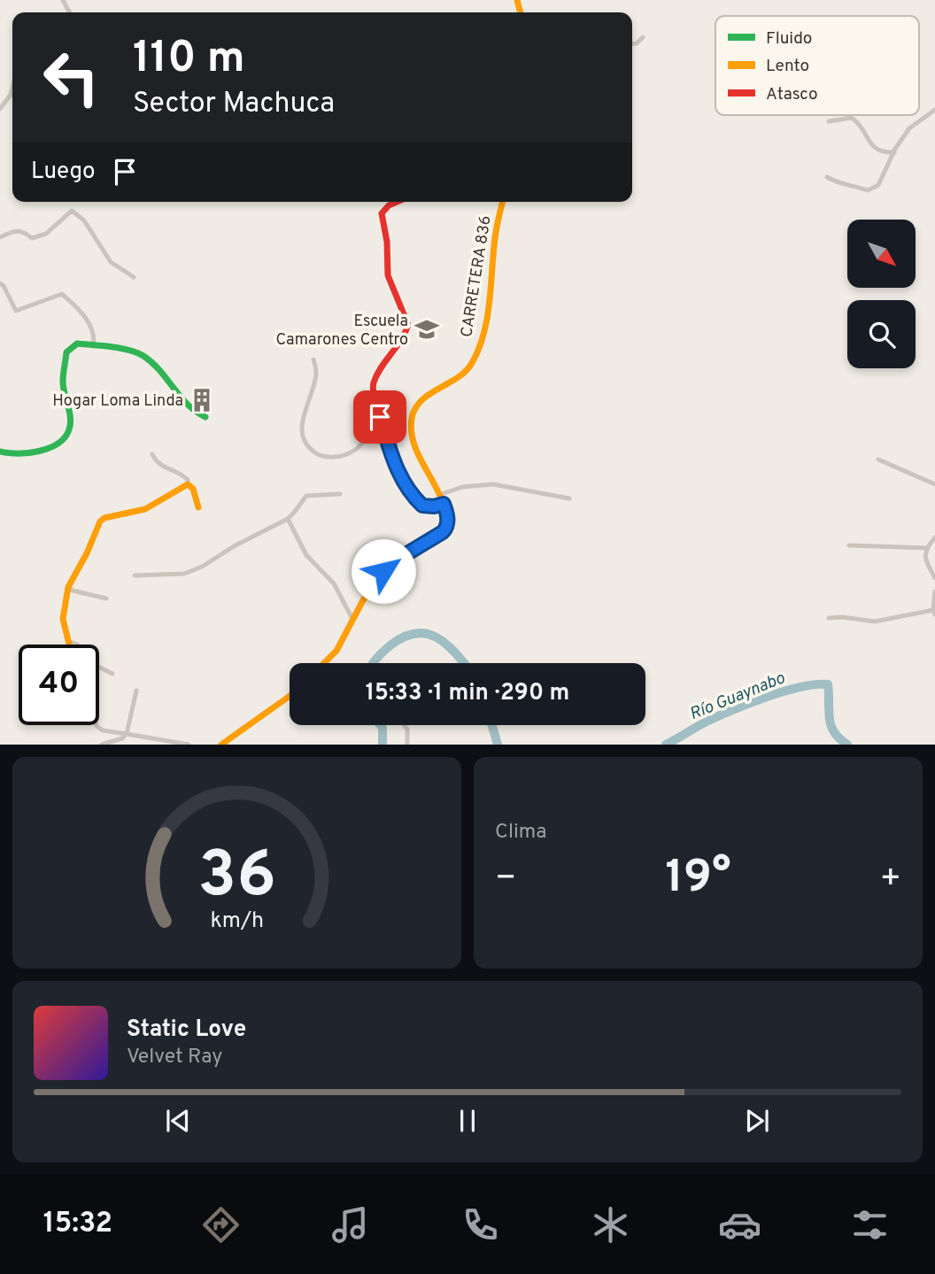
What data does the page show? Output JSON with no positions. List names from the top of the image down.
{
  "streets": {
    "street": ["CARRETERA 836"]
  },
  "water": ["Río Guaynabo"],
  "places": {
    "school or university": ["Escuela Camarones Centro"],
    "building": ["Hogar Loma Linda"]
  },
  "legend": ["Fluido", "Lento", "Atasco"],
  "north": "bottom right",
  "page": {
    "turn": ["110 m", "Sector Machuca"],
    "then": "Luego",
    "limit": "40",
    "trip": "15:33 · 1 min · 290 m",
    "tile": "Clima",
    "heat": ["−", "19°", "+"],
    "song": ["Static Love", "Velvet Ray"],
    "tabs": "15:32",
    "gauge": ["36", "km/h"]
  }
}
